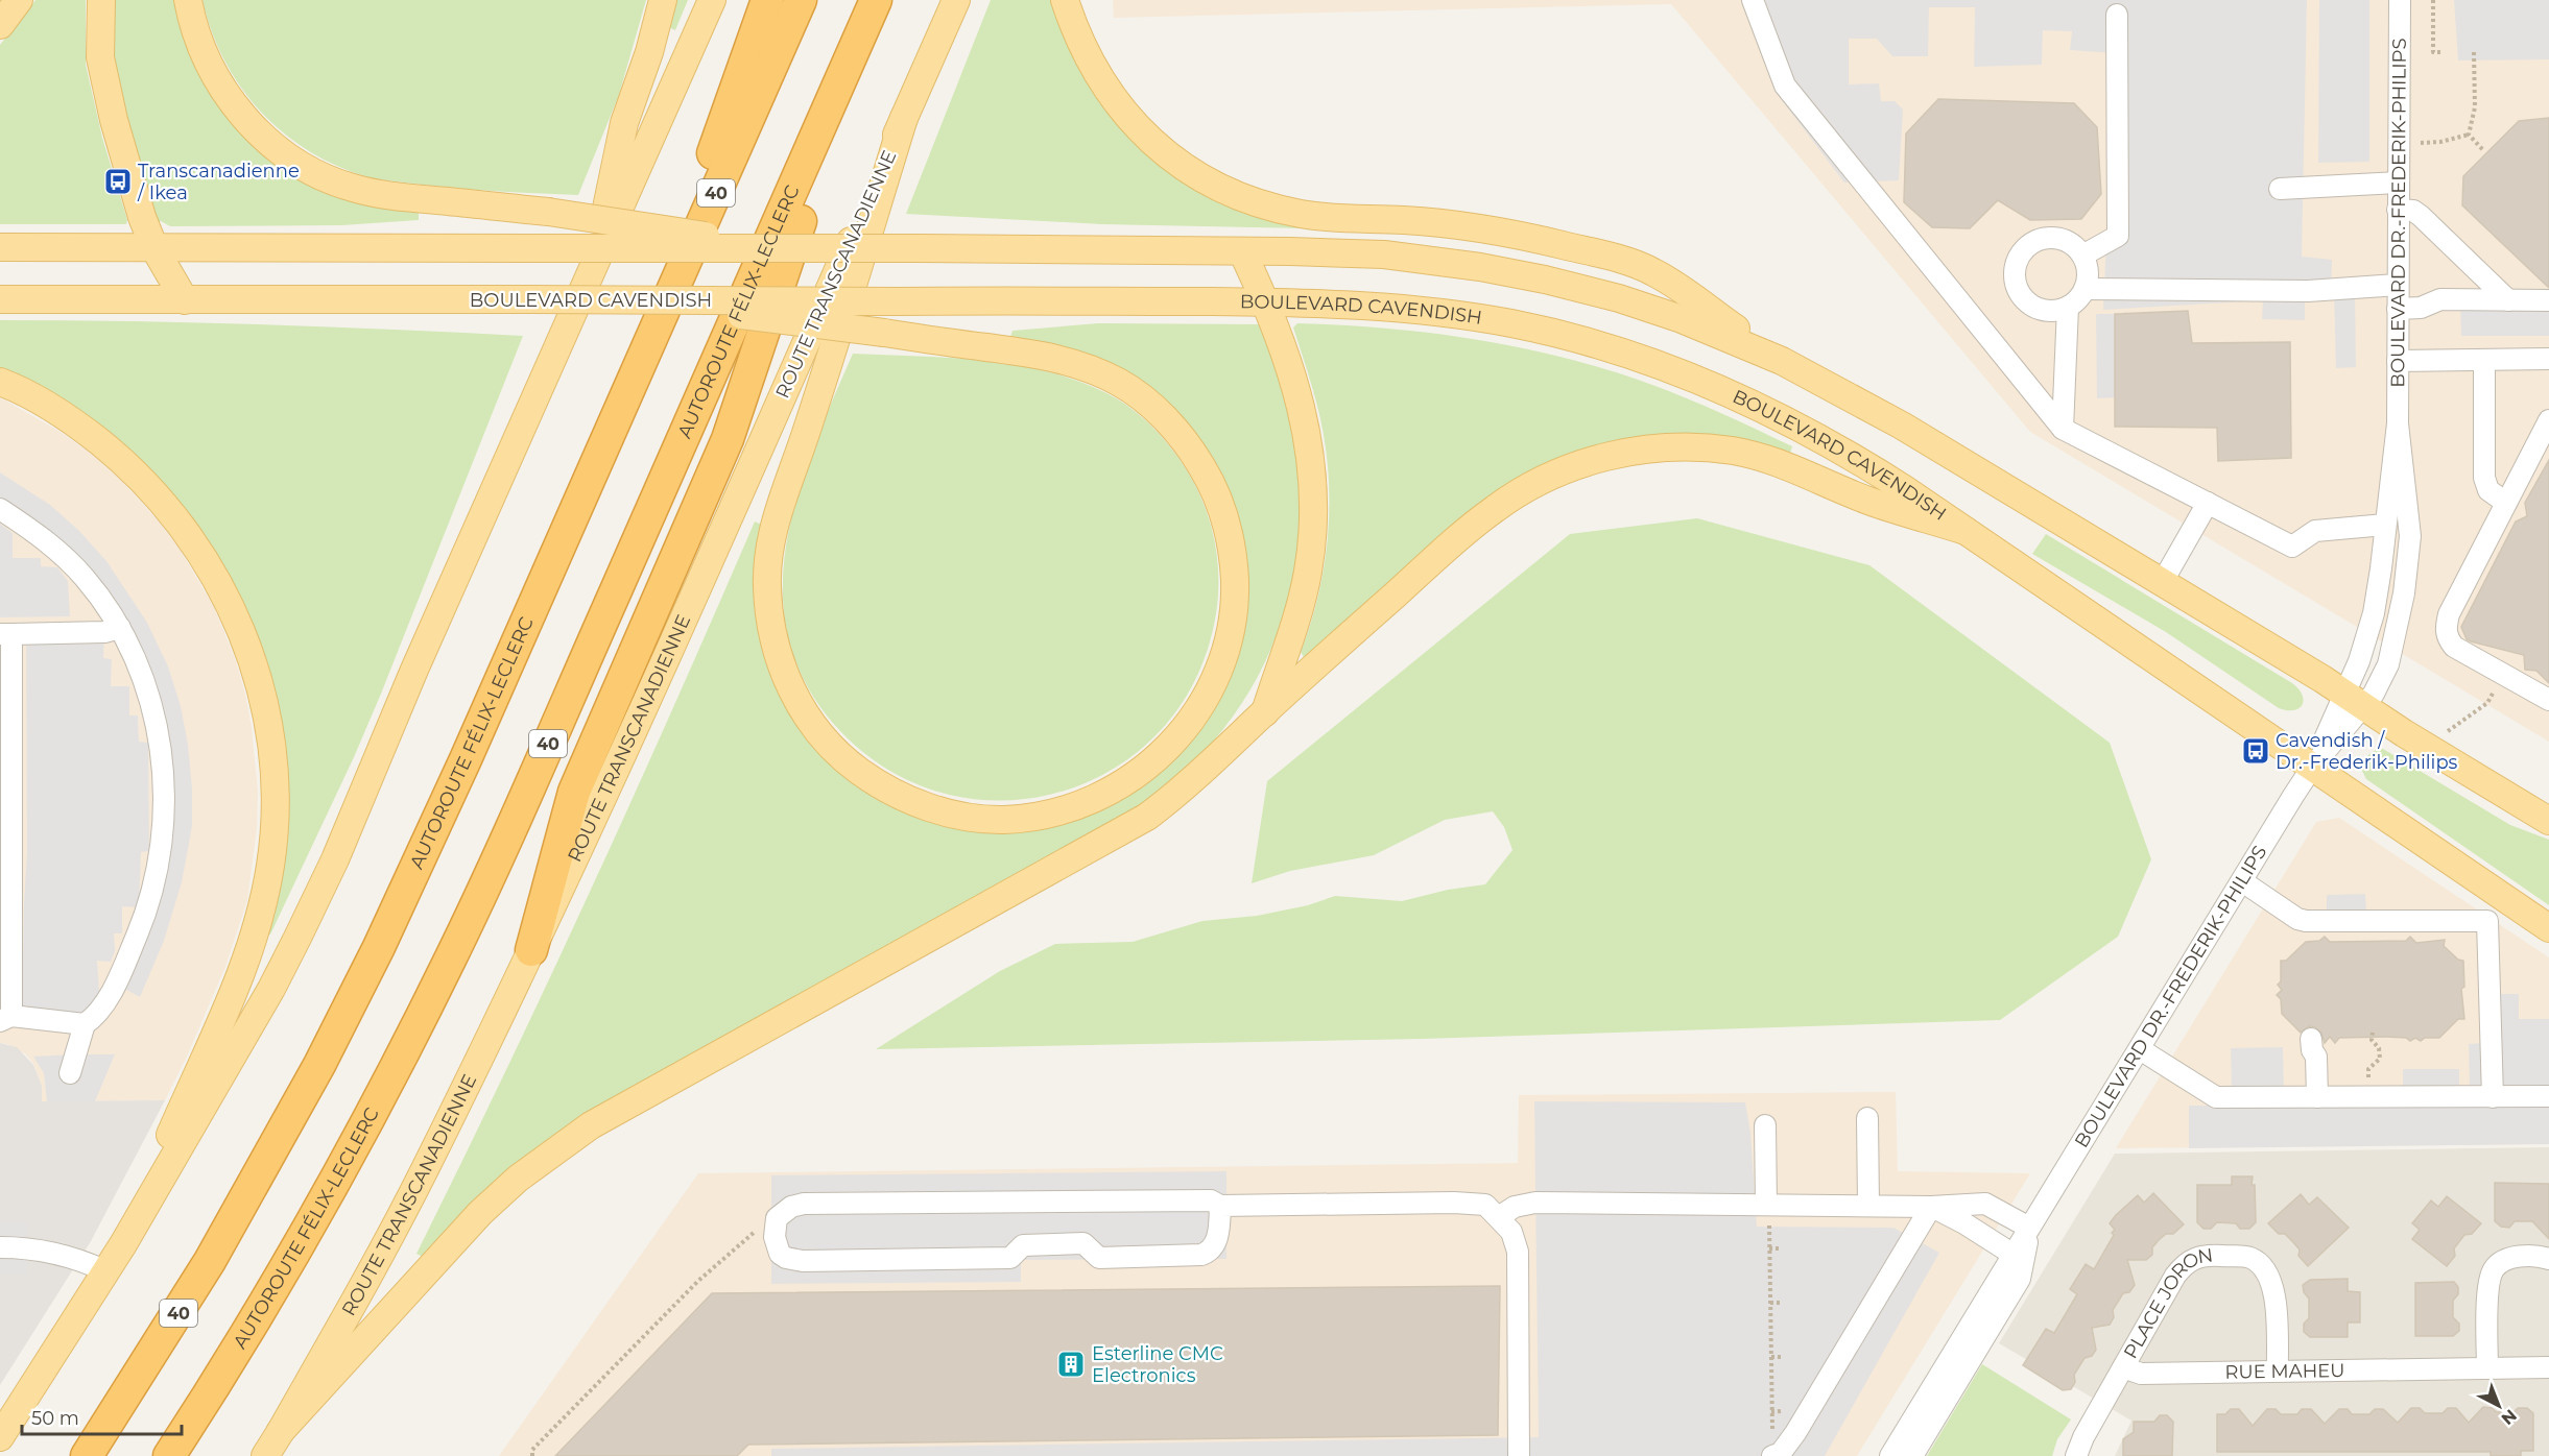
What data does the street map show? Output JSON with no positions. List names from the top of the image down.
{
  "streets": {
    "highway": ["40", "AUTOROUTE FÉLIX-LECLERC"],
    "main road": ["ROUTE TRANSCANADIENNE", "BOULEVARD CAVENDISH"],
    "street": ["BOULEVARD DR.-FREDERIK-PHILIPS", "PLACE JORON", "RUE MAHEU"]
  },
  "crossings": [
    ["BOULEVARD DR.-FREDERIK-PHILIPS", "BOULEVARD CAVENDISH"],
    ["PLACE JORON", "RUE MAHEU"]
  ],
  "places": {
    "bus stop": ["Transcanadienne / Ikea", "Cavendish / Dr.-Frederik-Philips"],
    "building": ["Esterline CMC Electronics"]
  },
  "scale_bar": "50 m",
  "north": "bottom right"
}
